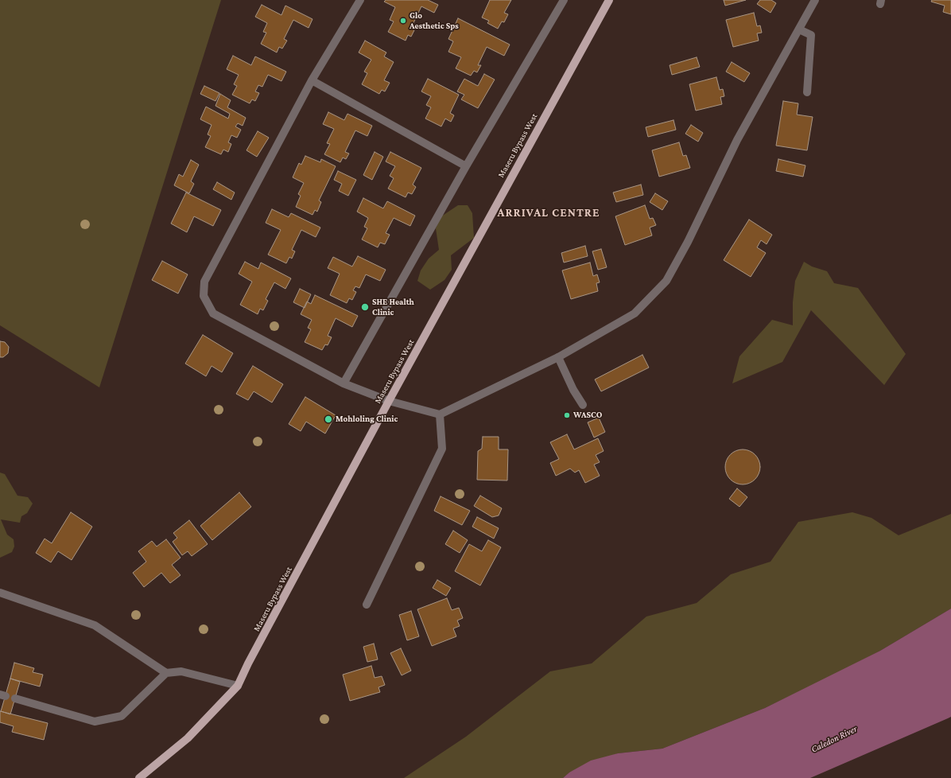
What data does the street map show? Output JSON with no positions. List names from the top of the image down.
{
  "streets": {
    "main road": ["Maseru Bypass West"]
  },
  "districts": ["ARRIVAL CENTRE"],
  "water": ["Caledon River"],
  "places": [
    "Glo Aesthetic Sps",
    "SHE Health Clinic",
    "WASCO",
    "Mohloling Clinic"
  ]
}
